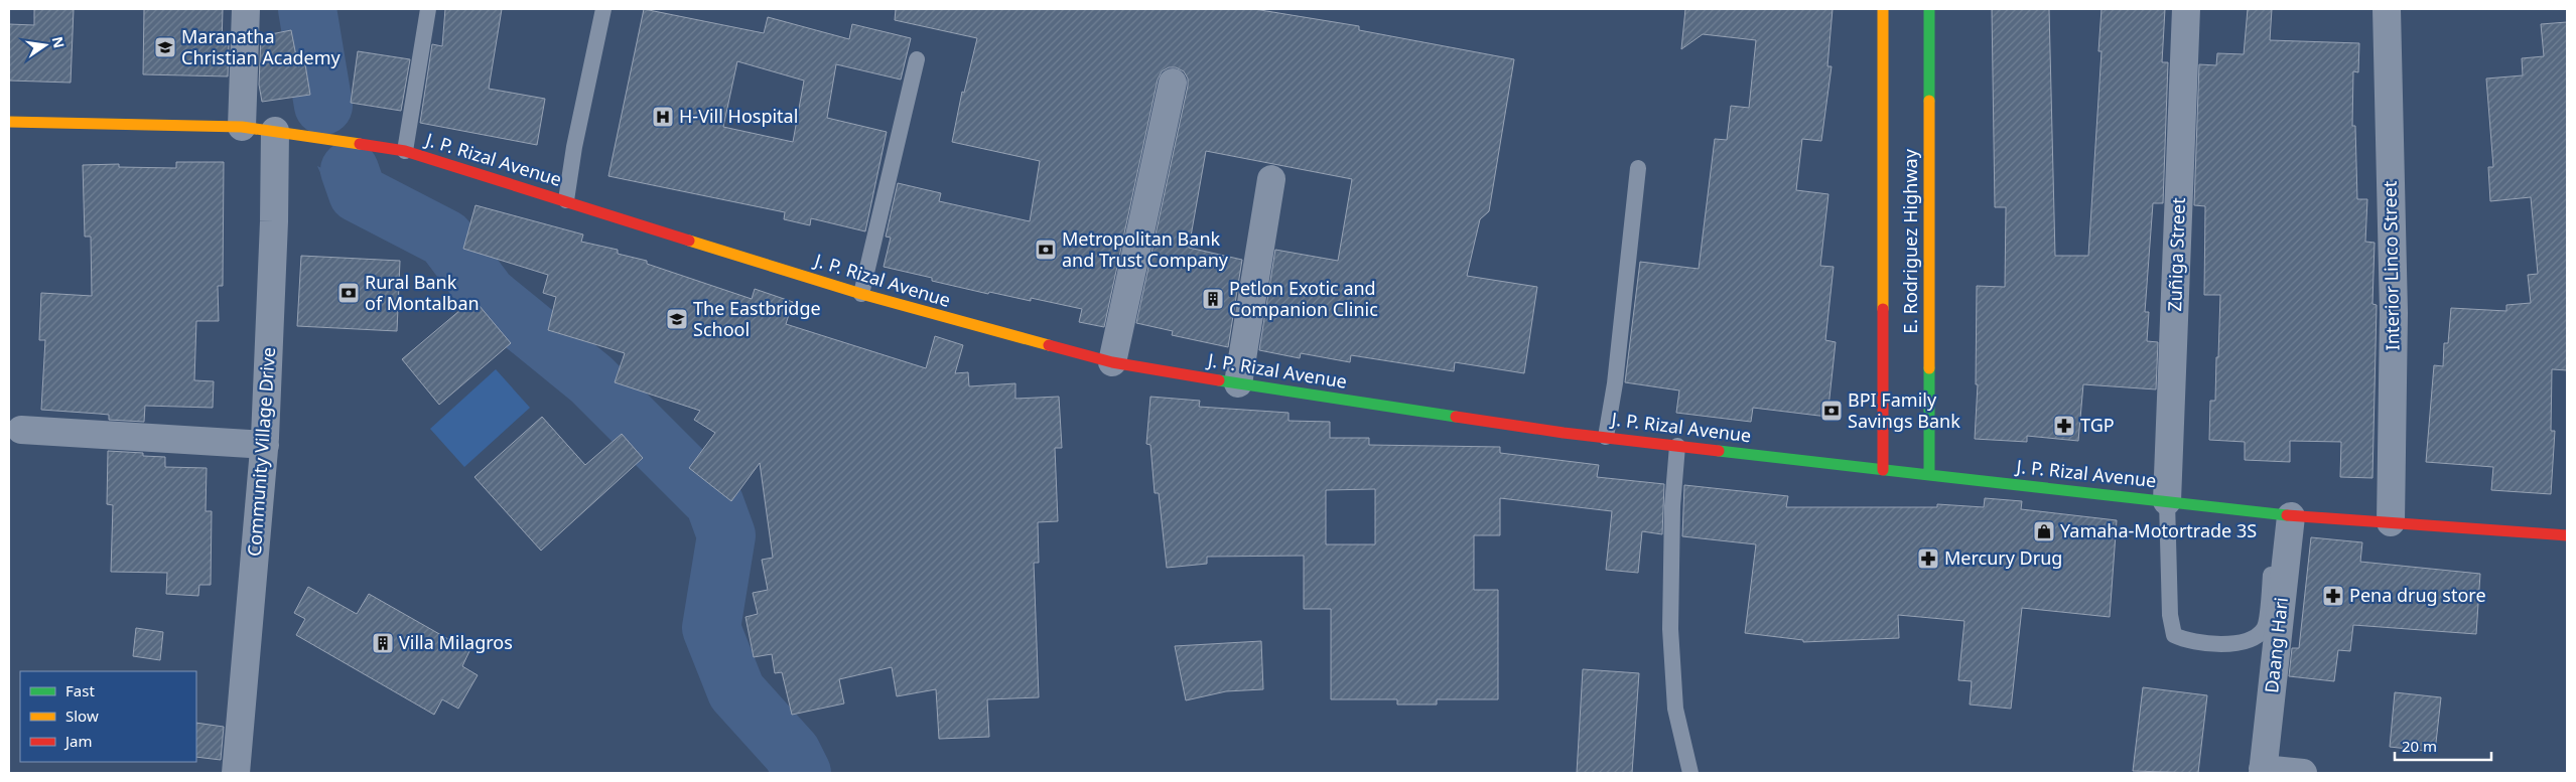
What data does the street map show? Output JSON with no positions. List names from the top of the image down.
{
  "streets": {
    "main road": ["J. P. Rizal Avenue", "E. Rodriguez Highway"],
    "street": [
      "Zuñiga Street",
      "Interior Linco Street",
      "Community Village Drive",
      "Daang Hari"
    ]
  },
  "crossings": [
    ["J. P. Rizal Avenue", "E. Rodriguez Highway"],
    ["J. P. Rizal Avenue", "Zuñiga Street"],
    ["J. P. Rizal Avenue", "Interior Linco Street"],
    ["J. P. Rizal Avenue", "Community Village Drive"],
    ["J. P. Rizal Avenue", "Daang Hari"]
  ],
  "places": {
    "school or university": ["Maranatha Christian Academy", "The Eastbridge School"],
    "hospital": ["H-Vill Hospital"],
    "bank": ["Metropolitan Bank and Trust Company", "Rural Bank of Montalban", "BPI Family Savings Bank"],
    "building": ["Petlon Exotic and Companion Clinic", "Villa Milagros"],
    "pharmacy": ["TGP", "Mercury Drug", "Pena drug store"],
    "shop": ["Yamaha-Motortrade 3S"]
  },
  "legend": ["Fast", "Slow", "Jam"],
  "scale_bar": "20 m",
  "north": "right"
}
